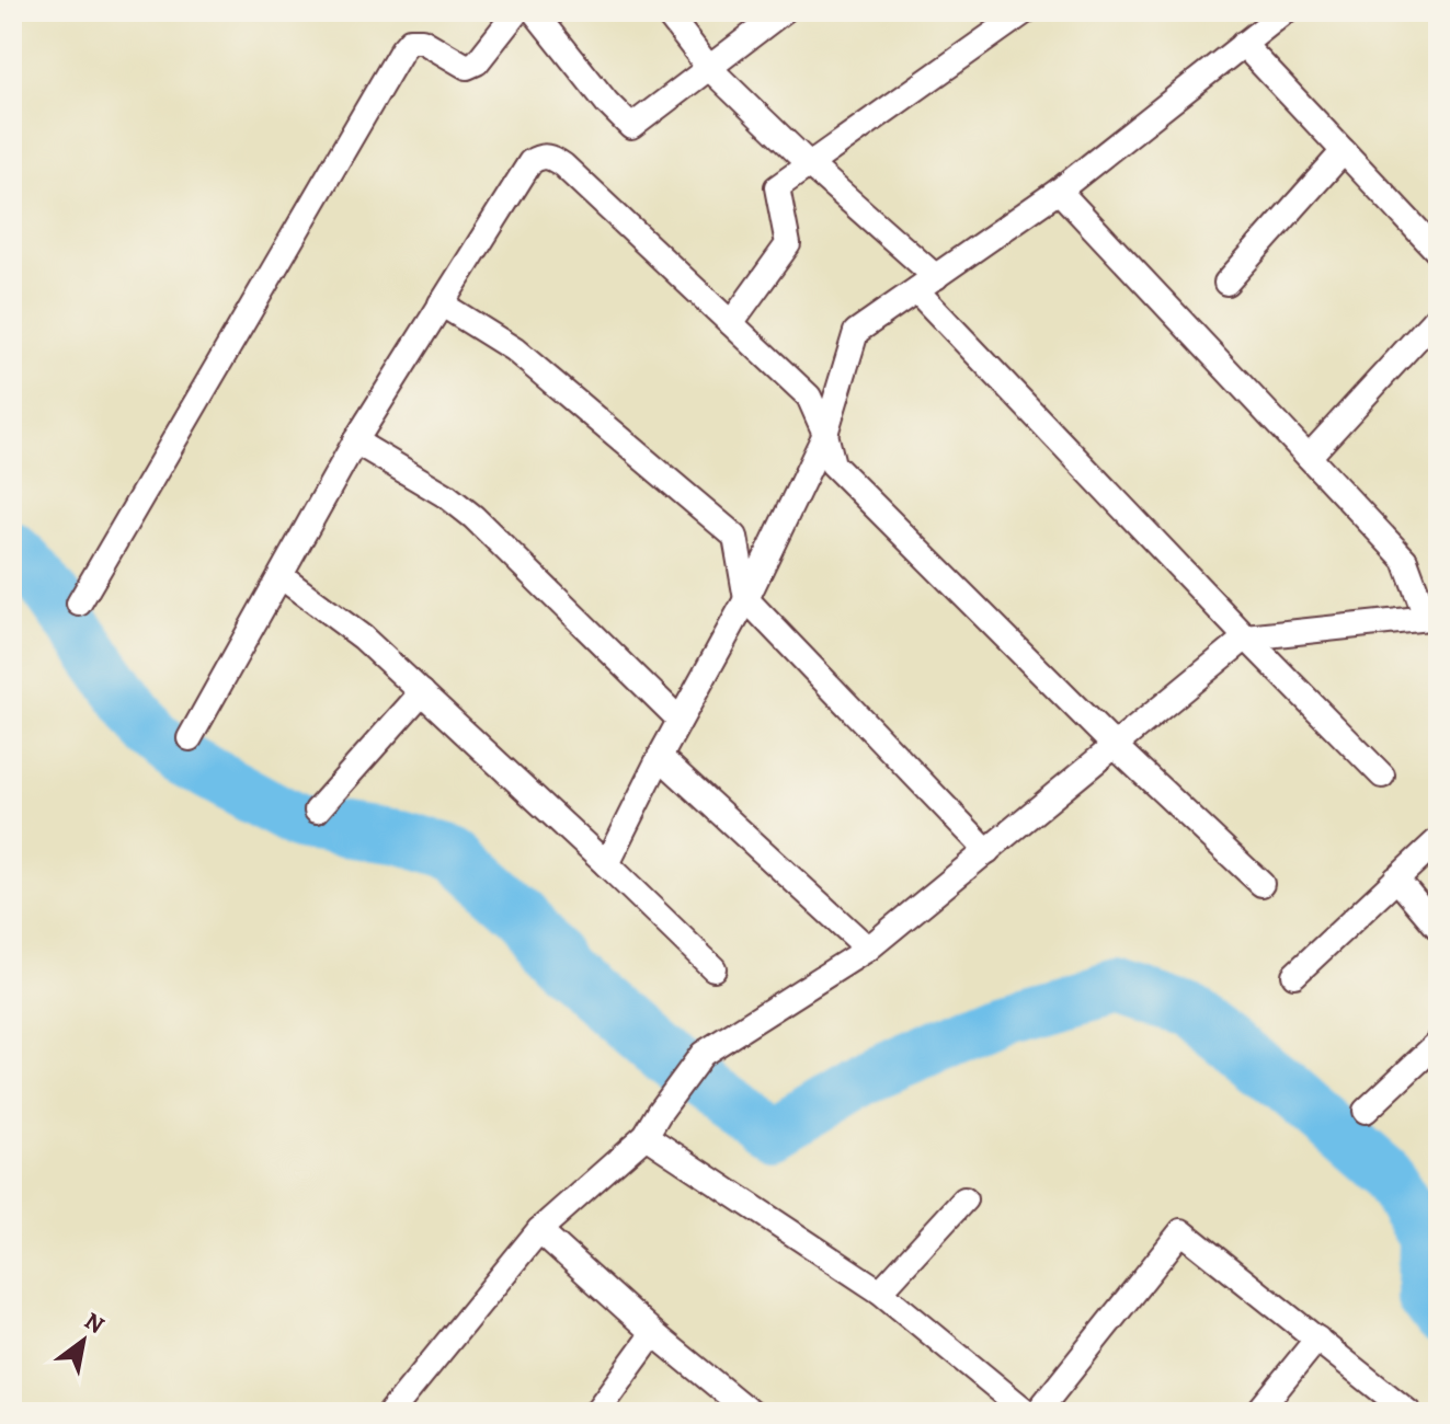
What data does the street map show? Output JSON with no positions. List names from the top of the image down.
{
  "north": "top right"
}
